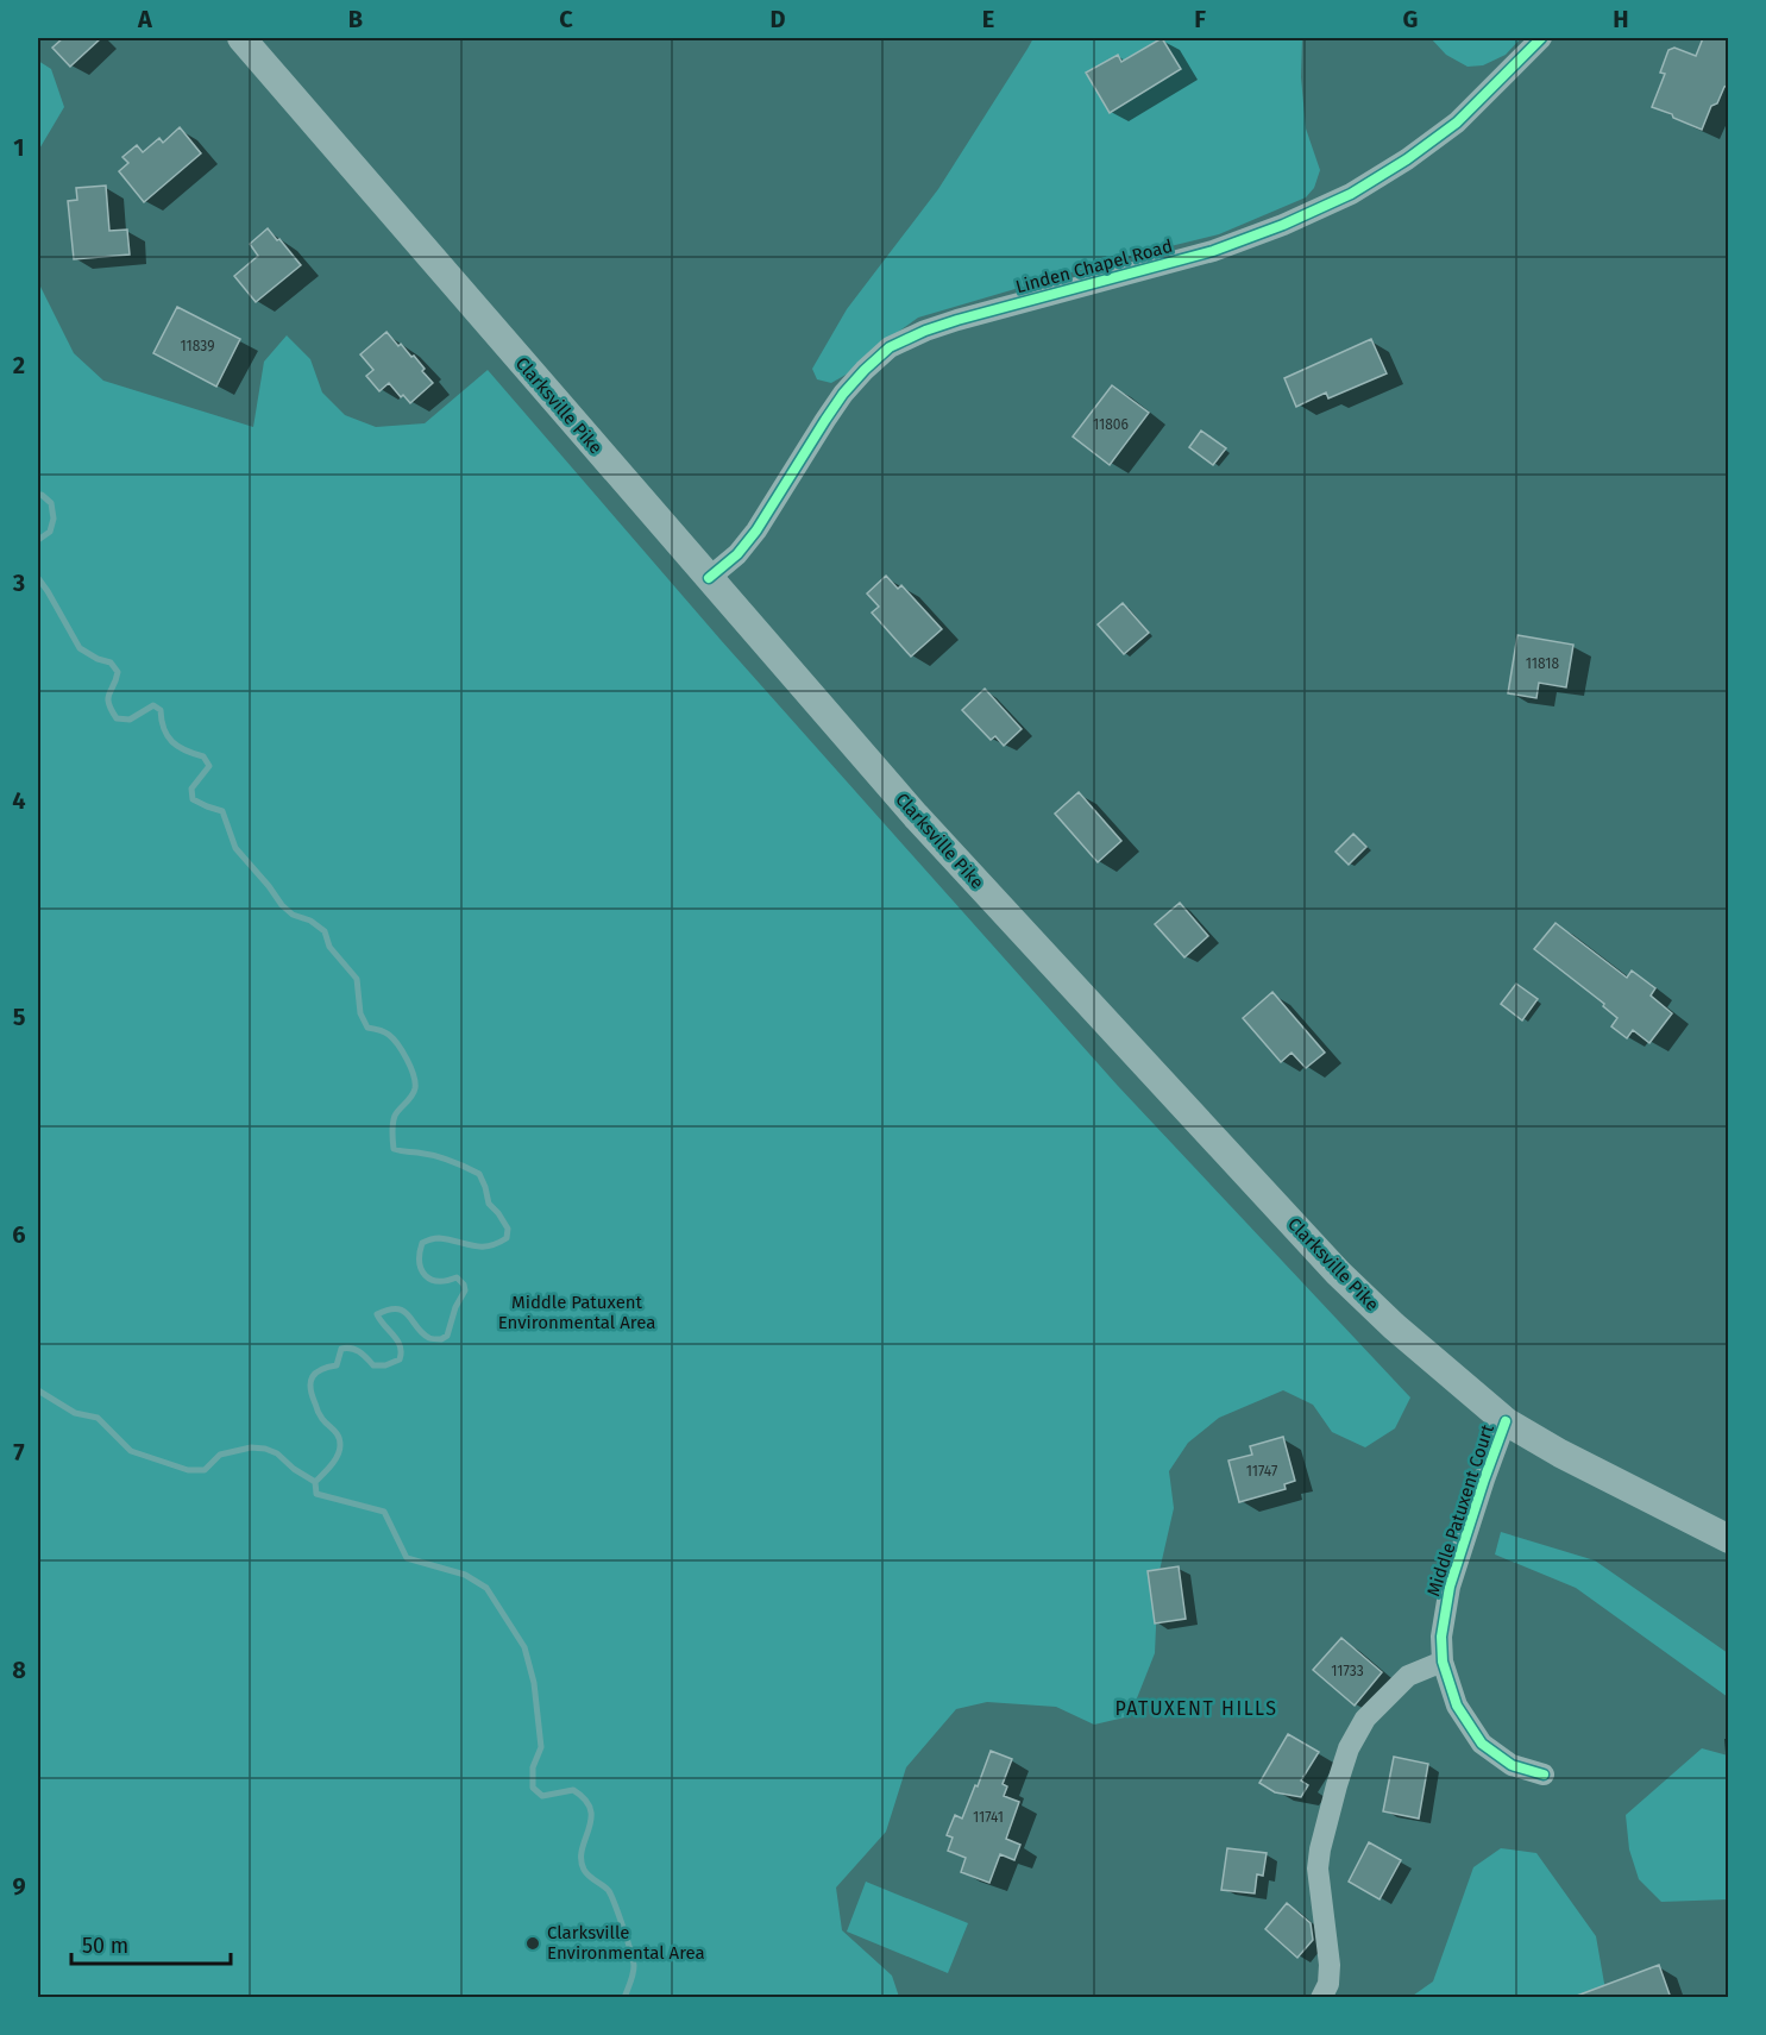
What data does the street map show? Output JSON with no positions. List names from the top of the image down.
{
  "streets": {
    "main road": ["Clarksville Pike"],
    "street": ["Linden Chapel Road", "Middle Patuxent Court"]
  },
  "crossings": [
    ["Linden Chapel Road", "Clarksville Pike"],
    ["Clarksville Pike", "Middle Patuxent Court"]
  ],
  "districts": ["PATUXENT HILLS"],
  "parks": ["Middle Patuxent Environmental Area"],
  "places": ["Clarksville Environmental Area"],
  "house_numbers": [
    "11839",
    "11806",
    "11818",
    "11747",
    "11733",
    "11741"
  ],
  "scale_bar": "50 m",
  "grid": {
    "columns": [
      "A",
      "B",
      "C",
      "D",
      "E",
      "F",
      "G",
      "H"
    ],
    "rows": [
      "1",
      "2",
      "3",
      "4",
      "5",
      "6",
      "7",
      "8",
      "9"
    ]
  }
}
